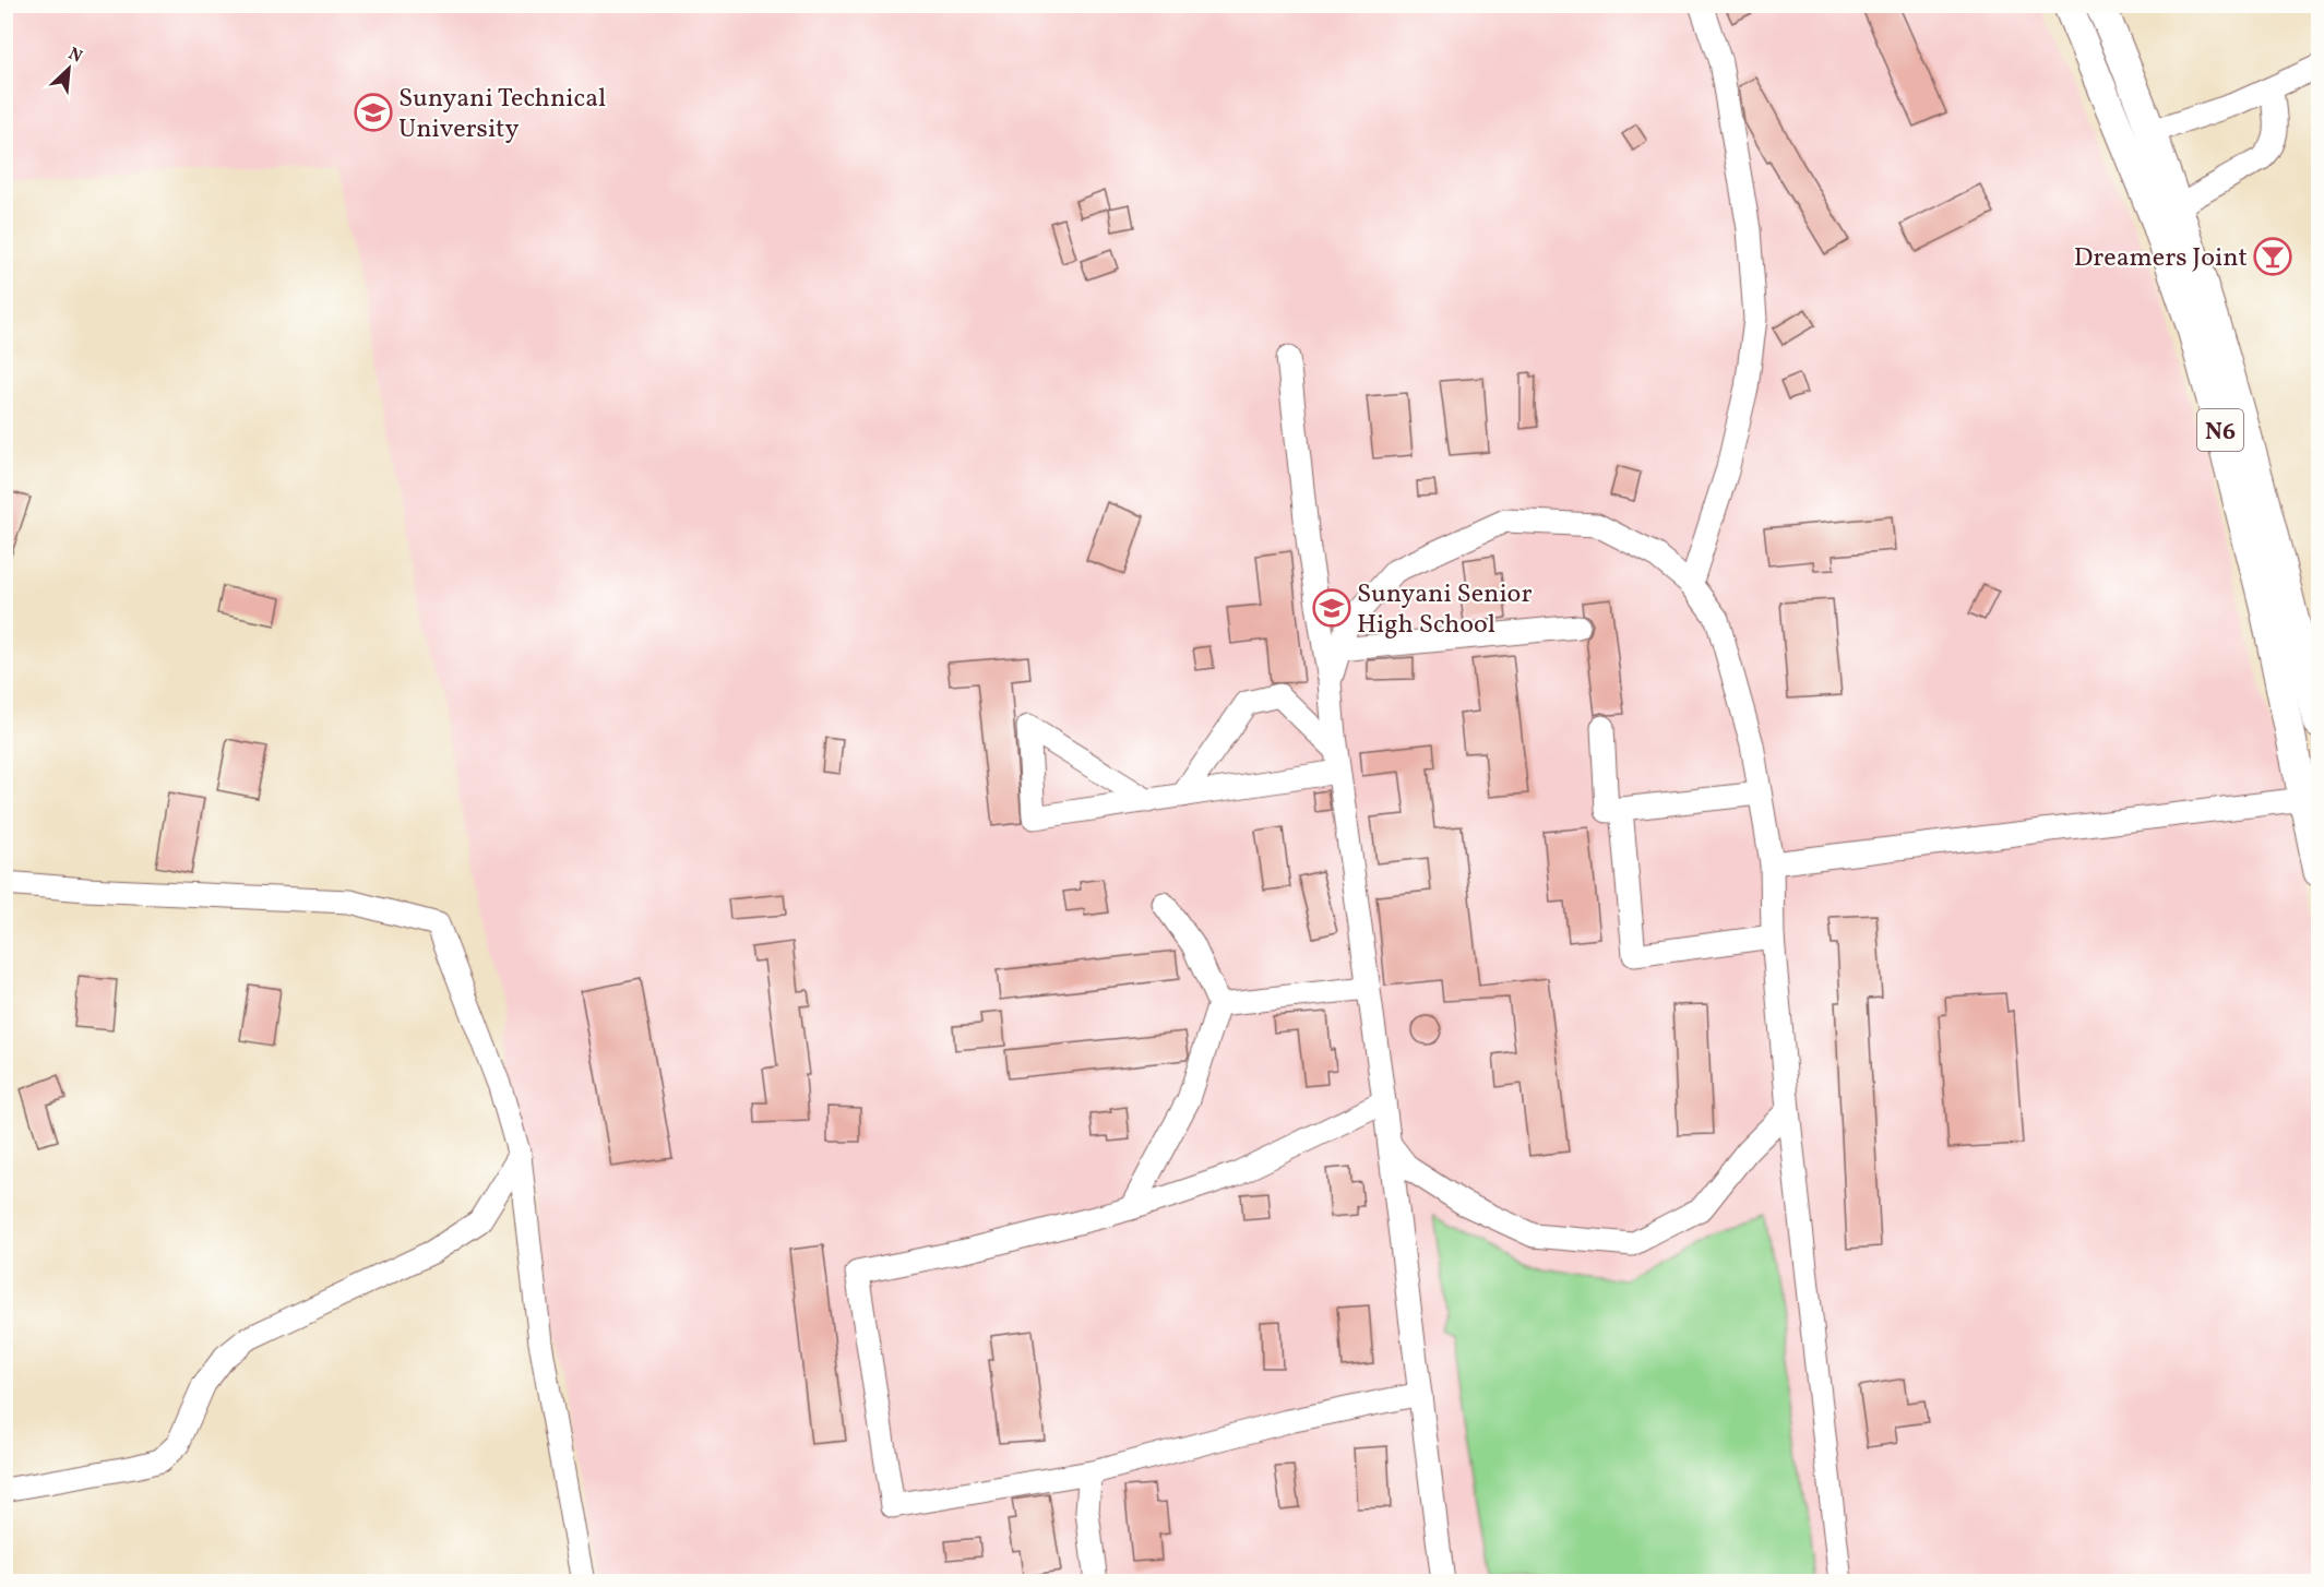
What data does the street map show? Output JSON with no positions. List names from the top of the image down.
{
  "streets": {
    "main road": ["N6"]
  },
  "places": {
    "school or university": ["Sunyani Technical University", "Sunyani Senior High School"],
    "bar": ["Dreamers Joint"]
  },
  "north": "top right"
}
